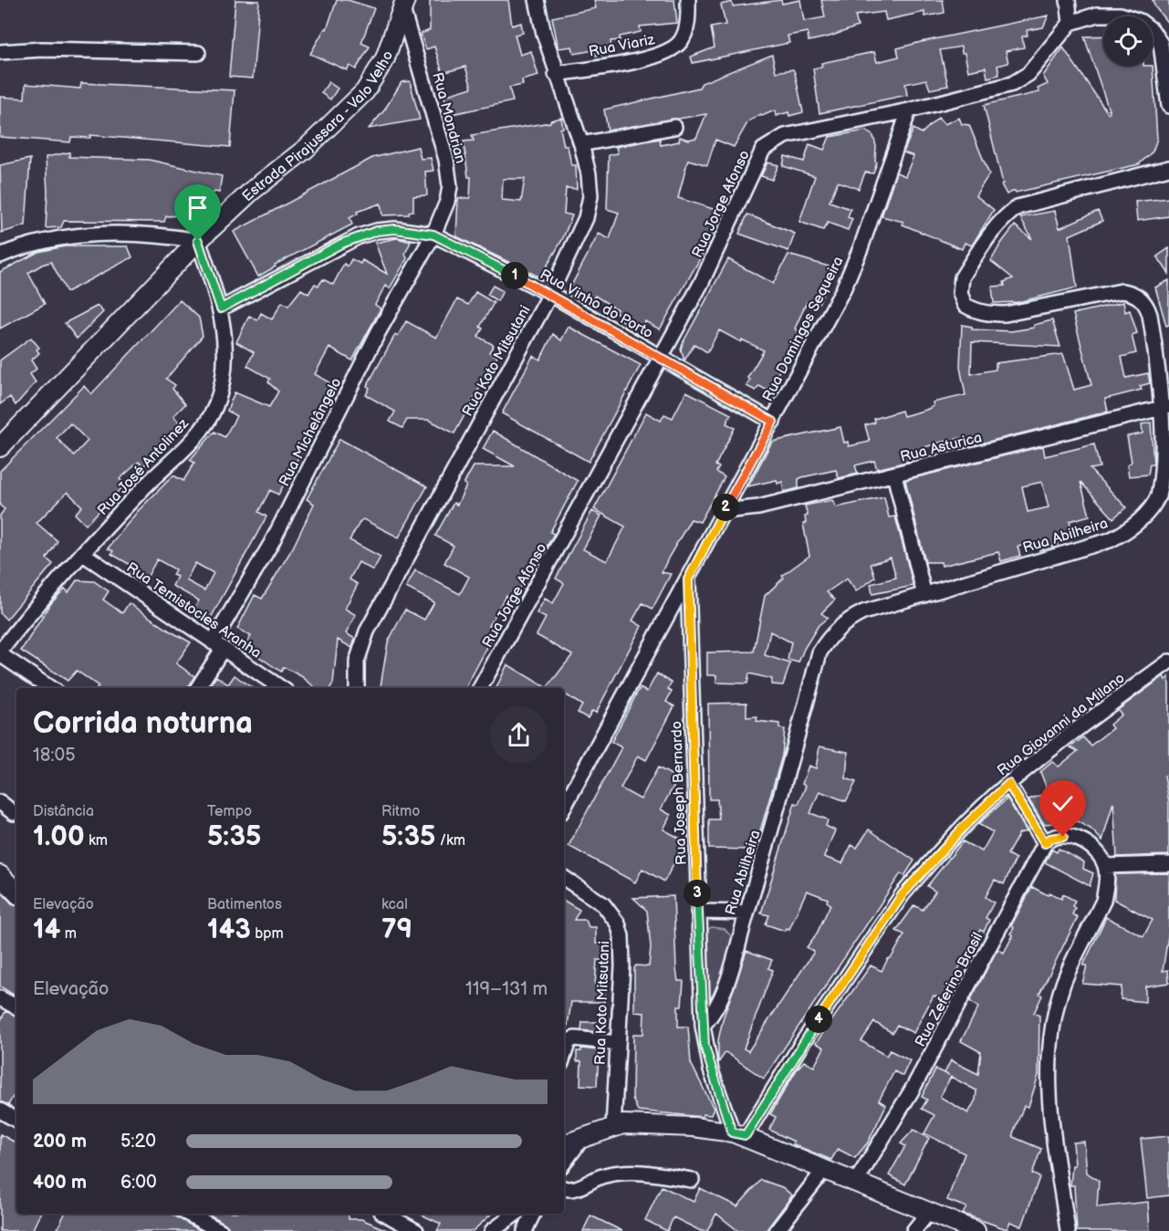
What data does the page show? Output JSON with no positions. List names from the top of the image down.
{
  "streets": {
    "main road": ["Estrada Pirajussara - Valo Velho"],
    "street": [
      "Rua Viariz",
      "Rua Mondrian",
      "Rua Jorge Afonso",
      "Rua Vinho do Porto",
      "Rua Domingos Sequeira",
      "Rua Koto Mitsutani",
      "Rua Michelângelo",
      "Rua Asturica",
      "Rua José Antolinez",
      "Rua Abilheira",
      "Rua Temistocles Aranha",
      "Rua Giovanni da Milano",
      "Rua Joseph Bernardo",
      "Rua Zeferino Brasil"
    ]
  },
  "crossings": [
    ["Rua Viariz", "Rua Koto Mitsutani"],
    ["Rua Mondrian", "Estrada Pirajussara - Valo Velho"],
    ["Rua Mondrian", "Rua Vinho do Porto"],
    ["Rua Mondrian", "Rua Michelângelo"],
    ["Estrada Pirajussara - Valo Velho", "Rua José Antolinez"],
    ["Rua Jorge Afonso", "Rua Vinho do Porto"],
    ["Rua Jorge Afonso", "Rua Domingos Sequeira"],
    ["Rua Vinho do Porto", "Rua Domingos Sequeira"],
    ["Rua Vinho do Porto", "Rua Koto Mitsutani"],
    ["Rua Vinho do Porto", "Rua Michelângelo"],
    ["Rua Vinho do Porto", "Rua José Antolinez"],
    ["Rua Domingos Sequeira", "Rua Asturica"],
    ["Rua Domingos Sequeira", "Rua Joseph Bernardo"],
    ["Rua Michelângelo", "Rua Temistocles Aranha"],
    ["Rua Asturica", "Rua Abilheira"],
    ["Rua José Antolinez", "Rua Temistocles Aranha"],
    ["Rua Abilheira", "Rua Joseph Bernardo"],
    ["Rua Giovanni da Milano", "Rua Joseph Bernardo"]
  ],
  "page": {
    "pins": [
      "1",
      "2",
      "3",
      "4"
    ],
    "heading": ["Corrida noturna", "18:05"],
    "stats": [
      ["Distância", "1.00 km"],
      ["Tempo", "5:35"],
      ["Ritmo", "5:35 /km"],
      ["Elevação", "14 m"],
      ["Batimentos", "143 bpm"],
      ["kcal", "79"]
    ],
    "chart": ["Elevação", "119–131 m"],
    "list": [
      {
        "name": "200 m",
        "note": "5:20"
      },
      {
        "name": "400 m",
        "note": "6:00"
      }
    ]
  }
}
